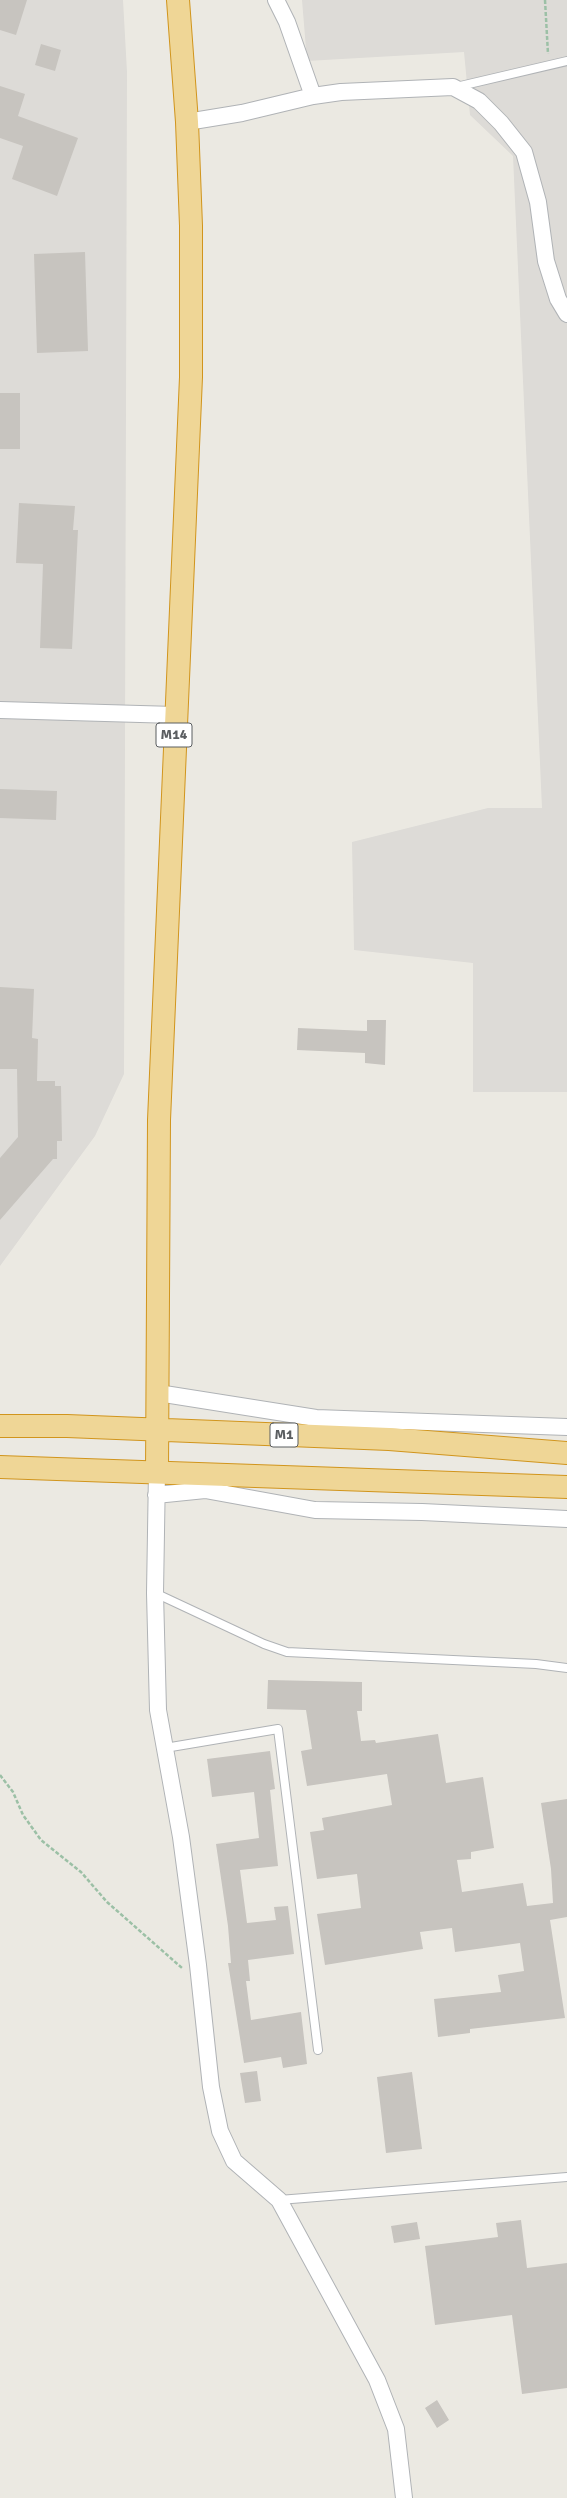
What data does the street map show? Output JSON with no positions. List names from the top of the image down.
{
  "streets": {
    "highway": ["M14", "M1"]
  },
  "crossings": [
    ["M14", "M1"]
  ]
}
